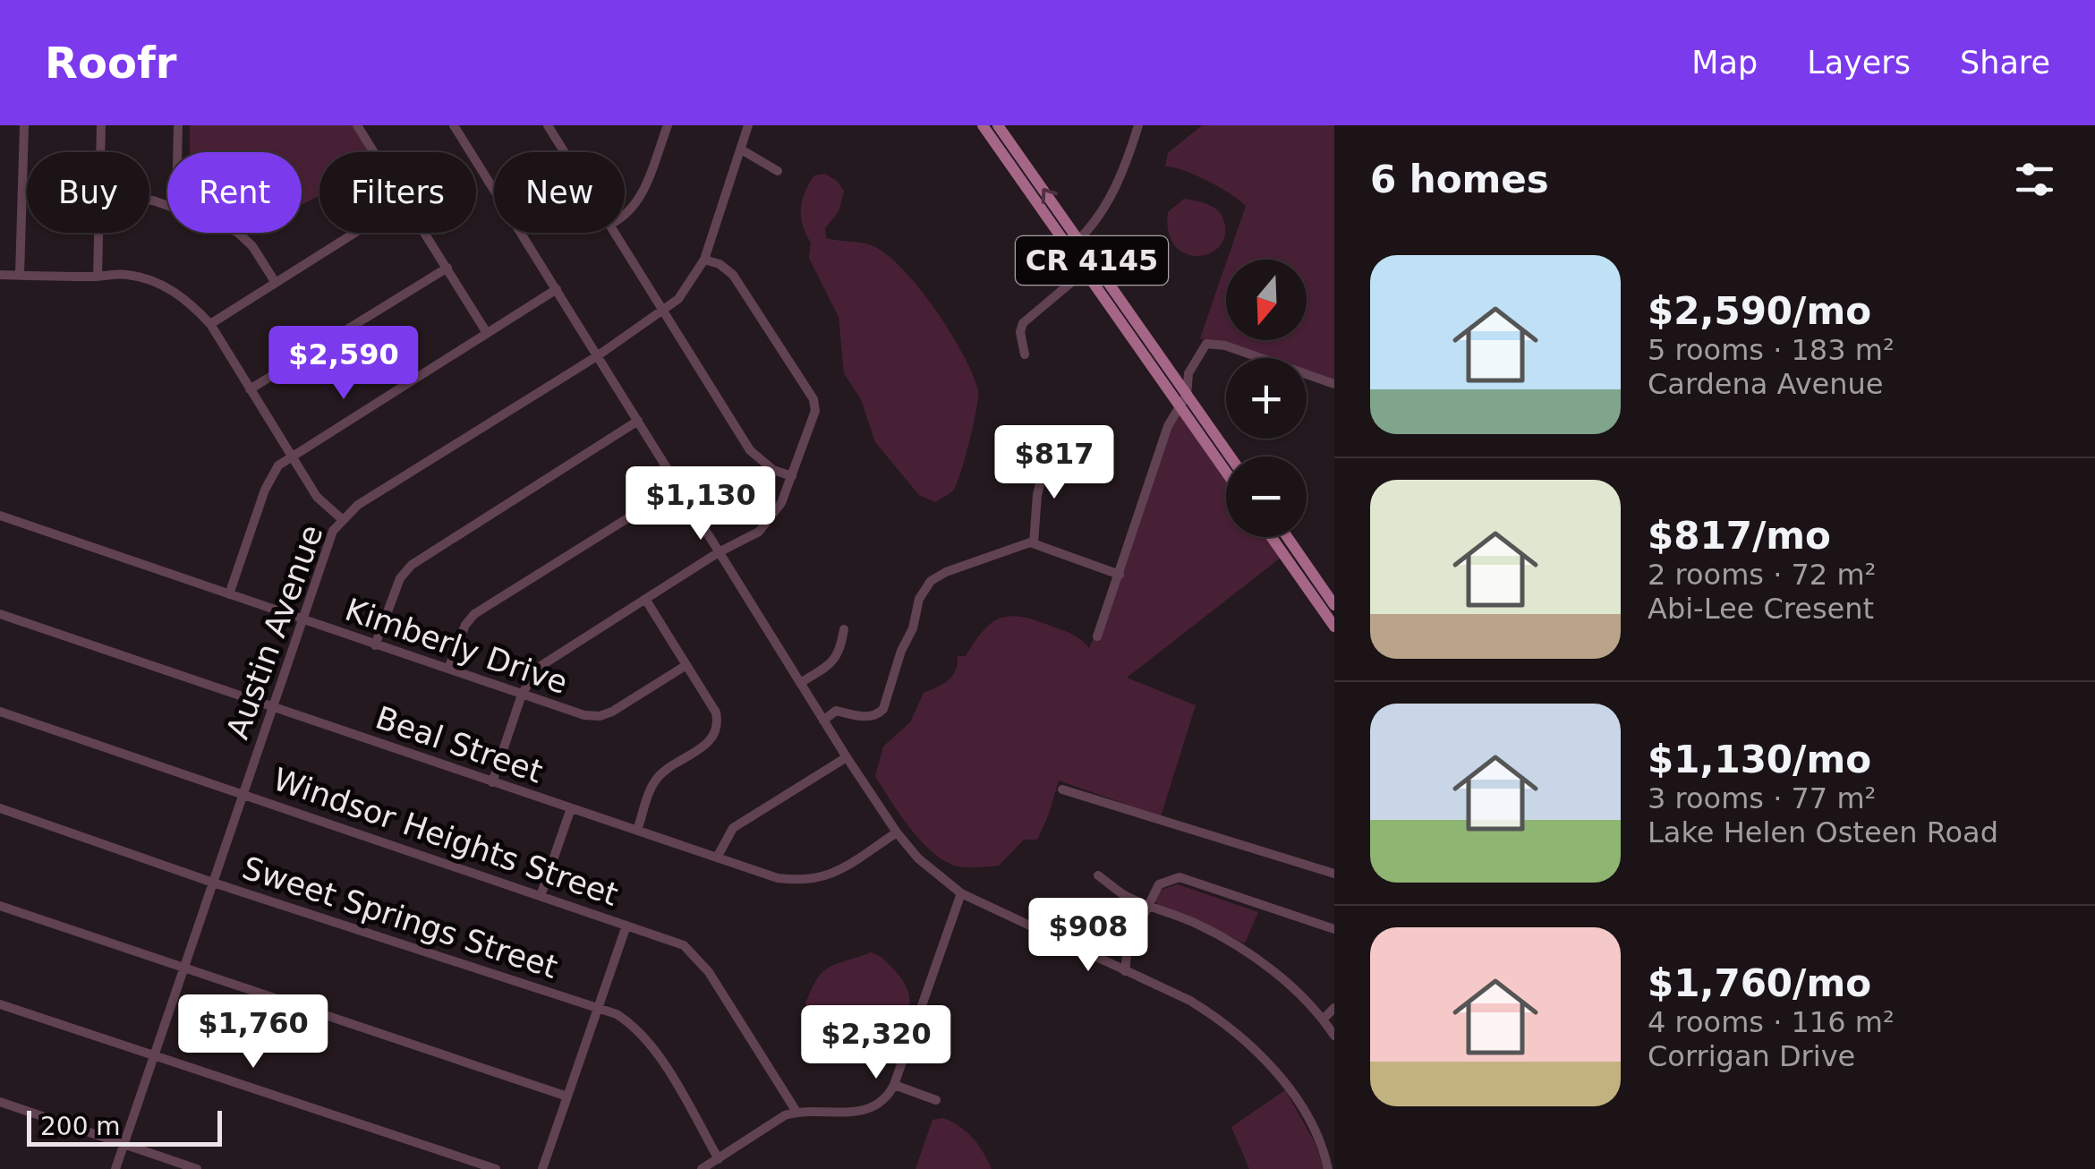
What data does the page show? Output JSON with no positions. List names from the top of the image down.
{
  "streets": {
    "main road": ["CR 4145"],
    "street": [
      "Austin Avenue",
      "Kimberly Drive",
      "Beal Street",
      "Windsor Heights Street",
      "Sweet Springs Street"
    ]
  },
  "crossings": [
    ["Austin Avenue", "Kimberly Drive"],
    ["Austin Avenue", "Beal Street"],
    ["Austin Avenue", "Windsor Heights Street"],
    ["Austin Avenue", "Sweet Springs Street"]
  ],
  "scale_bar": "200 m",
  "north": "bottom",
  "page": {
    "header": "Roofr",
    "nav": ["Map", "Layers", "Share"],
    "heading": "6 homes",
    "chip": [
      "Buy",
      "Rent",
      "Filters",
      "New"
    ],
    "list": [
      {
        "name": "$2,590/mo",
        "note": "5 rooms · 183 m² · Cardena Avenue"
      },
      {
        "name": "$817/mo",
        "note": "2 rooms · 72 m² · Abi-Lee Cresent"
      },
      {
        "name": "$1,130/mo",
        "note": "3 rooms · 77 m² · Lake Helen Osteen Road"
      },
      {
        "name": "$1,760/mo",
        "note": "4 rooms · 116 m² · Corrigan Drive"
      }
    ],
    "map_buttons": ["+", "−"],
    "price": [
      "$2,590",
      "$817",
      "$1,130",
      "$908",
      "$1,760",
      "$2,320"
    ],
    "scale": "200 m"
  }
}
